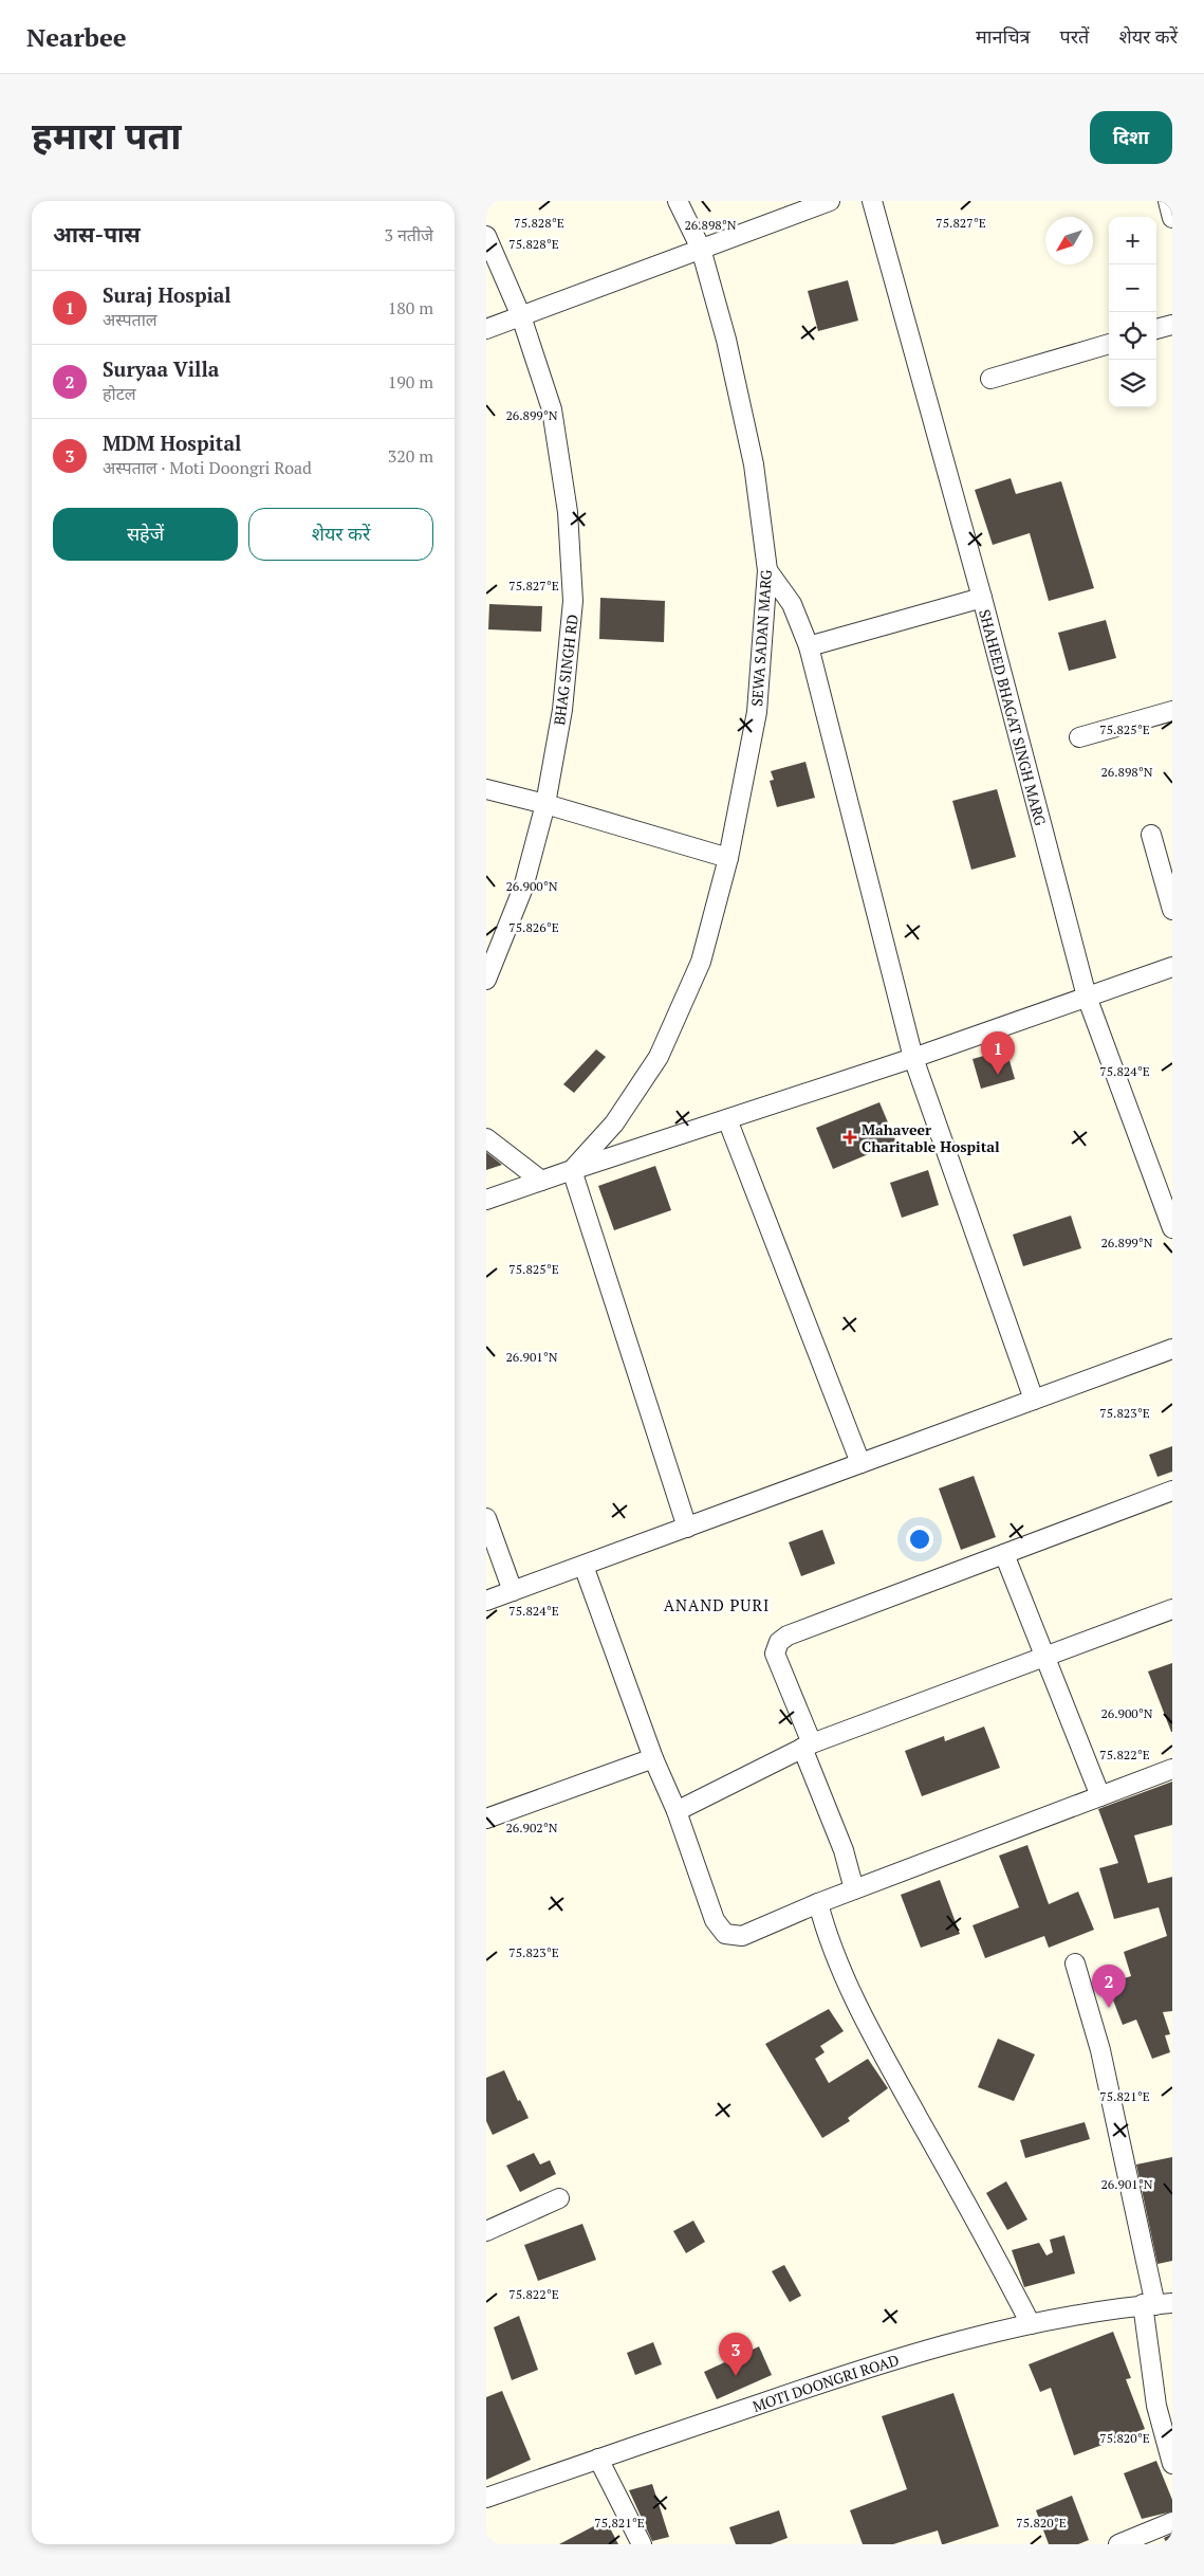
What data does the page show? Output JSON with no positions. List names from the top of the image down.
{
  "streets": {
    "street": [
      "SEWA SADAN MARG",
      "BHAG SINGH RD",
      "SHAHEED BHAGAT SINGH MARG",
      "MOTI DOONGRI ROAD"
    ]
  },
  "districts": ["ANAND PURI"],
  "places": {
    "health": ["Mahaveer Charitable Hospital"]
  },
  "north": "bottom left",
  "page": {
    "header": "Nearbee",
    "nav": ["मानचित्र", "परतें", "शेयर करें"],
    "title": "हमारा पता",
    "buttons": [
      "दिशा",
      ["सहेजें", "शेयर करें"]
    ],
    "heading": ["आस-पास", "3 नतीजे"],
    "map_buttons": ["+", "−"],
    "list": [
      {
        "mark": "1",
        "name": "Suraj Hospial",
        "note": "अस्पताल",
        "value": "180 m"
      },
      {
        "mark": "2",
        "name": "Suryaa Villa",
        "note": "होटल",
        "value": "190 m"
      },
      {
        "mark": "3",
        "name": "MDM Hospital",
        "note": "अस्पताल · Moti Doongri Road",
        "value": "320 m"
      }
    ],
    "pins": ["1", "2", "3"]
  },
  "coordinates": [
    "75.828°E",
    "75.827°E",
    "26.898°N",
    "26.899°N",
    "75.825°E",
    "26.900°N",
    "75.826°E",
    "75.824°E",
    "26.901°N",
    "75.823°E",
    "75.822°E",
    "26.902°N",
    "75.821°E",
    "75.820°E"
  ]
}
